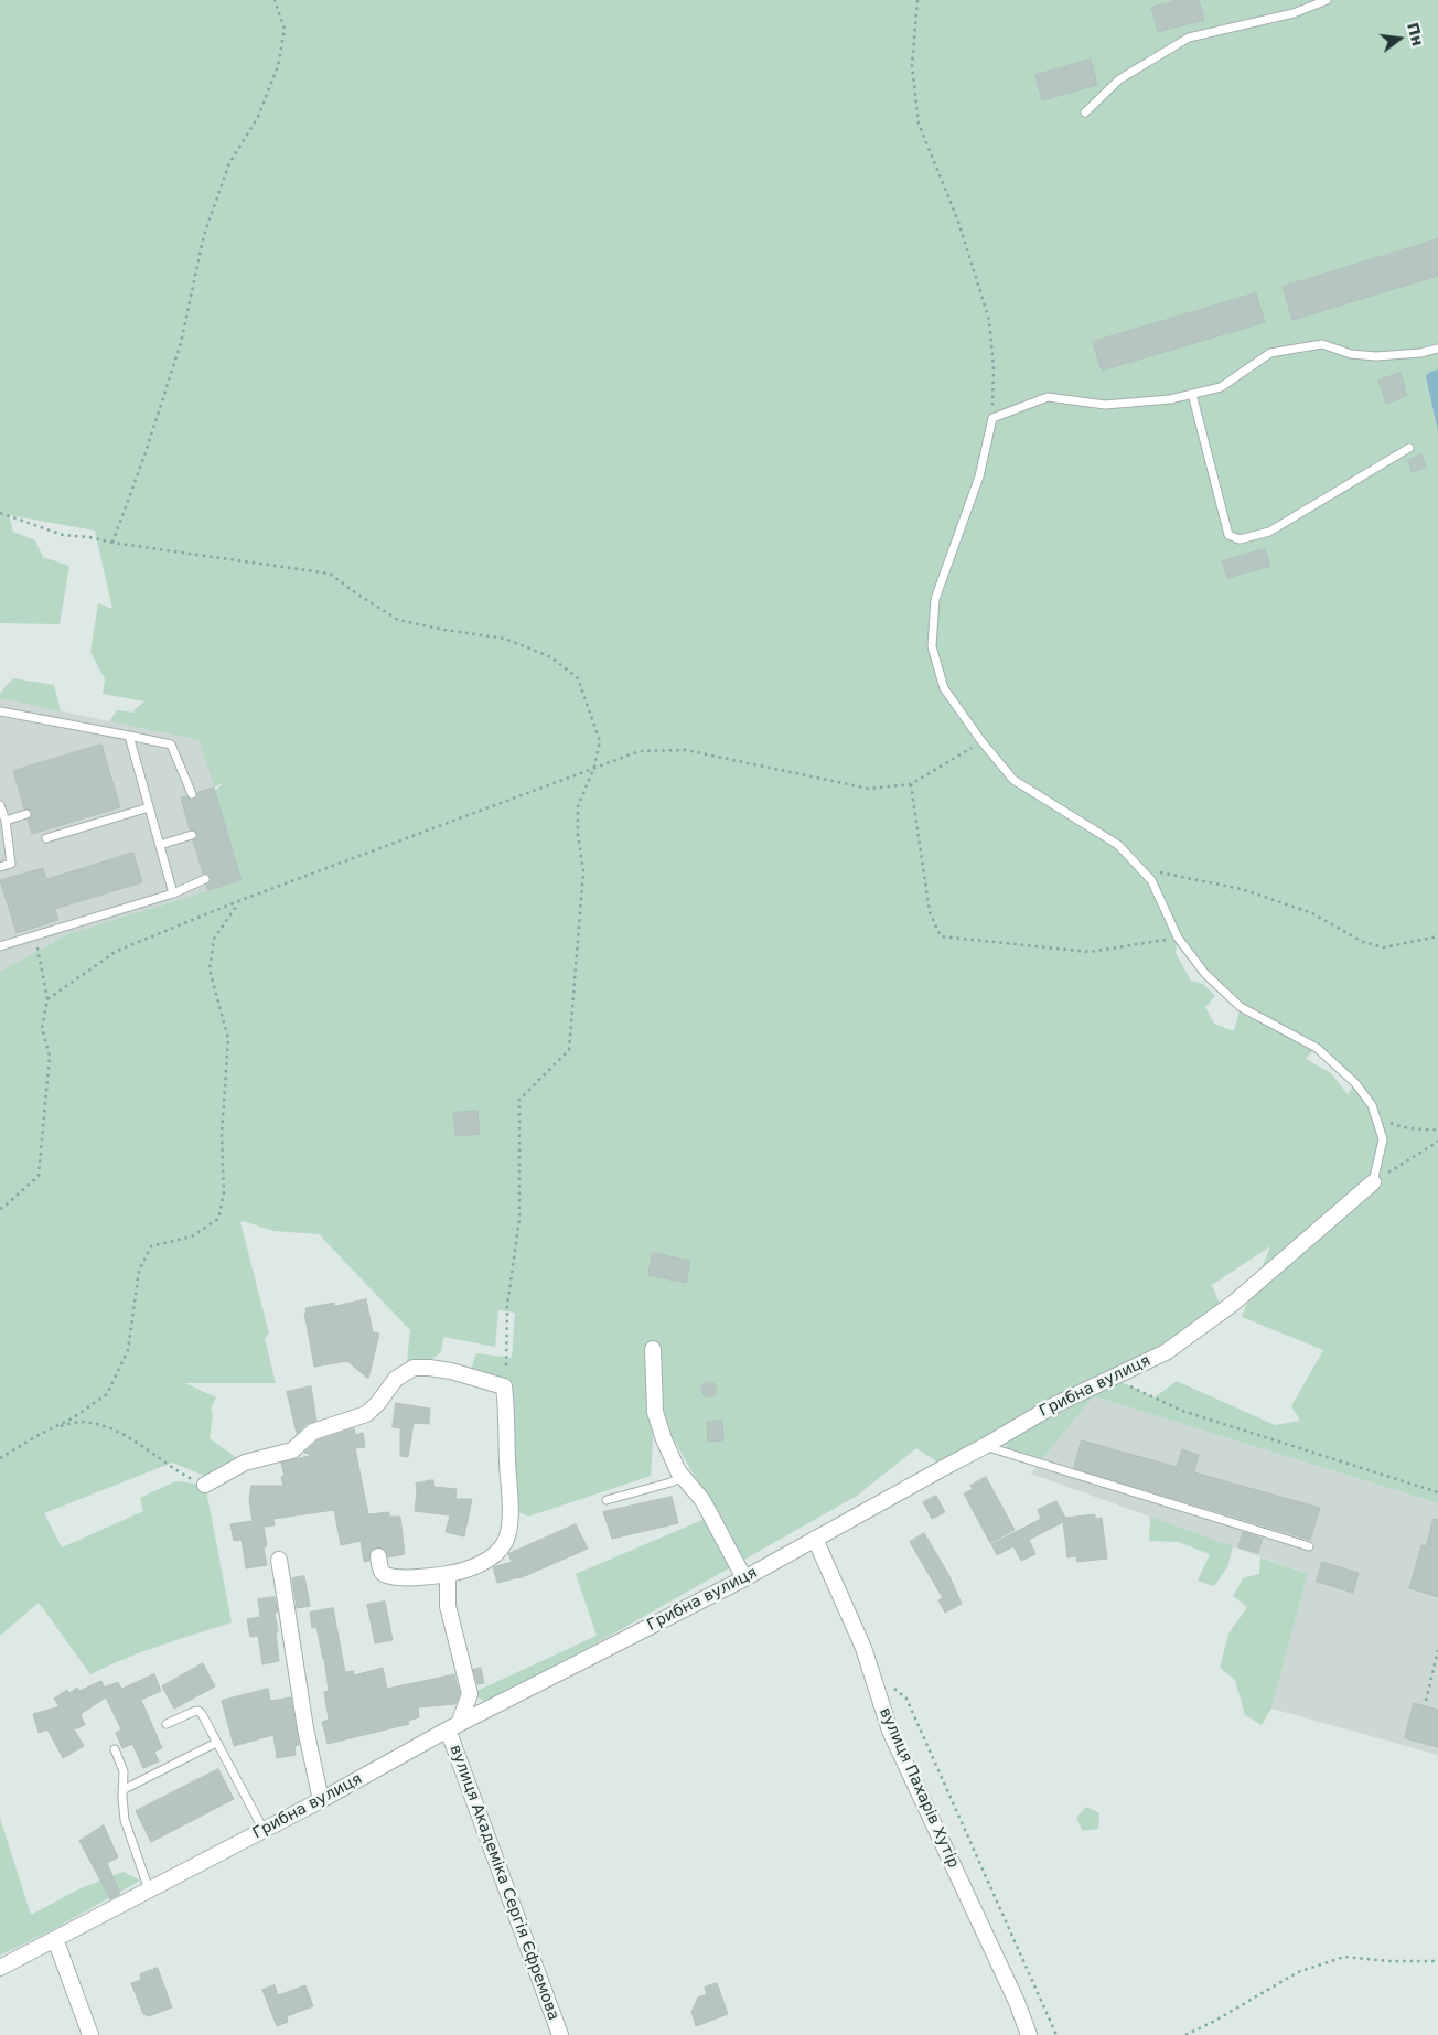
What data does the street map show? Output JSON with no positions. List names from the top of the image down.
{
  "streets": {
    "street": ["Грибна вулиця", "вулиця Пахарів Хутір", "вулиця Академіка Сергія Єфремова"]
  },
  "crossings": [
    ["Грибна вулиця", "вулиця Пахарів Хутір"],
    ["Грибна вулиця", "вулиця Академіка Сергія Єфремова"]
  ],
  "north": "right"
}
